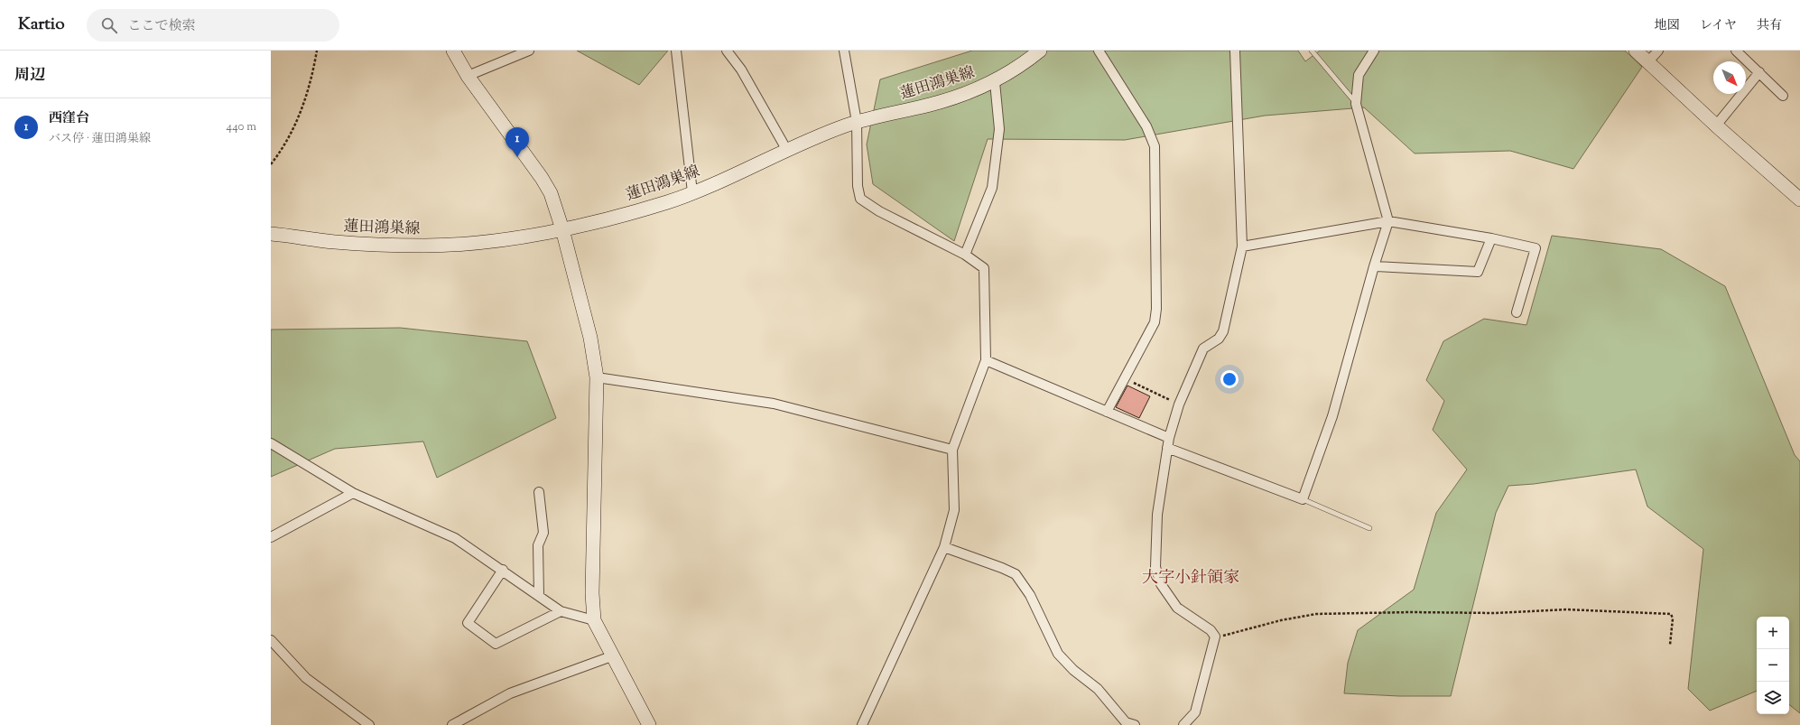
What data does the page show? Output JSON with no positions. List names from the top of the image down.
{
  "streets": {
    "street": ["蓮田鴻巣線"]
  },
  "districts": ["大字小針領家"],
  "north": "bottom right",
  "page": {
    "header": "Kartio",
    "search": "ここで検索",
    "nav": ["地図", "レイヤ", "共有"],
    "heading": "周辺",
    "list": [
      {
        "mark": "1",
        "name": "西窪台",
        "note": "バス停 · 蓮田鴻巣線",
        "value": "440 m"
      }
    ],
    "pins": "1",
    "map_buttons": ["+", "−"]
  }
}
